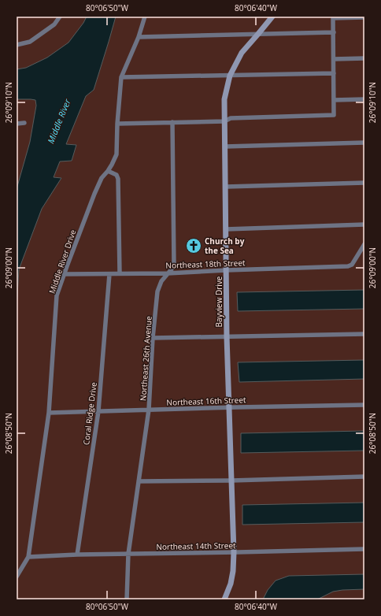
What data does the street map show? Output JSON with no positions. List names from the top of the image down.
{
  "streets": {
    "street": [
      "Middle River Drive",
      "Northeast 18th Street",
      "Bayview Drive",
      "Northeast 26th Avenue",
      "Northeast 16th Street",
      "Coral Ridge Drive",
      "Northeast 14th Street"
    ]
  },
  "crossings": [
    ["Middle River Drive", "Northeast 18th Street"],
    ["Middle River Drive", "Northeast 16th Street"],
    ["Middle River Drive", "Northeast 14th Street"],
    ["Northeast 18th Street", "Bayview Drive"],
    ["Northeast 18th Street", "Northeast 26th Avenue"],
    ["Northeast 18th Street", "Coral Ridge Drive"],
    ["Bayview Drive", "Northeast 16th Street"],
    ["Bayview Drive", "Northeast 14th Street"],
    ["Northeast 26th Avenue", "Northeast 16th Street"],
    ["Northeast 26th Avenue", "Northeast 14th Street"],
    ["Northeast 16th Street", "Coral Ridge Drive"],
    ["Coral Ridge Drive", "Northeast 14th Street"]
  ],
  "water": ["Middle River"],
  "places": {
    "church": ["Church by the Sea"]
  },
  "coordinates": [
    "80°06'50\"W",
    "80°06'40\"W",
    "26°09'10\"N",
    "26°09'00\"N",
    "26°08'50\"N"
  ]
}
